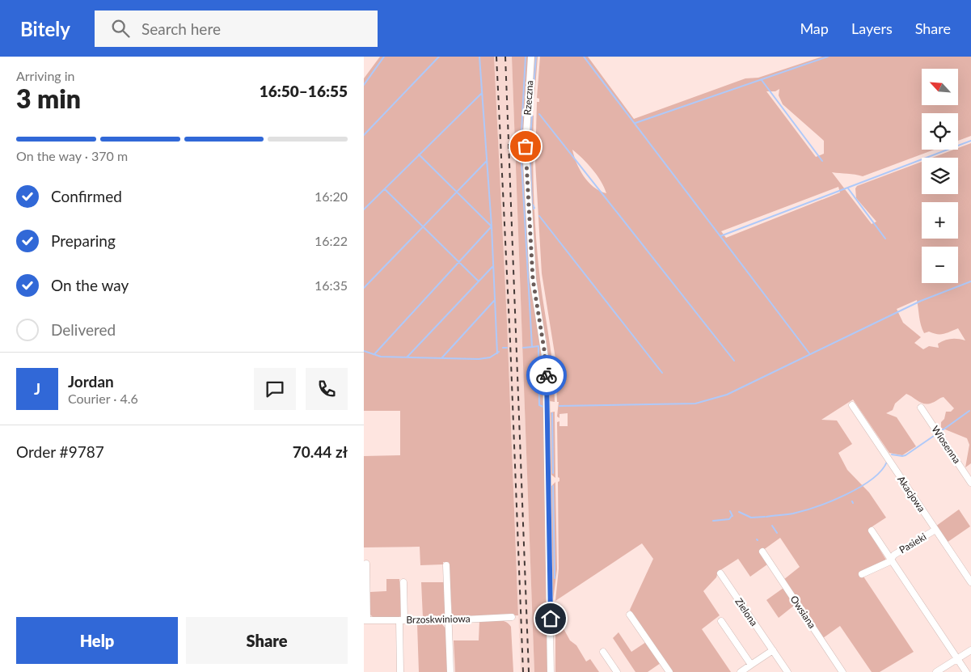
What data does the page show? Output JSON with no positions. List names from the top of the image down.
{
  "streets": {
    "street": [
      "Rzeczna",
      "Wiosenna",
      "Akacjowa",
      "Pasieki",
      "Zielona",
      "Owsiana",
      "Brzoskwiniowa"
    ]
  },
  "crossings": [
    ["Akacjowa", "Pasieki"]
  ],
  "north": "top left",
  "page": {
    "header": "Bitely",
    "search": "Search here",
    "nav": ["Map", "Layers", "Share"],
    "heading": ["3 min", "Arriving in", "16:50–16:55"],
    "panel": [
      "Jordan",
      "Courier · 4.6",
      "Order #9787",
      "70.44 zł"
    ],
    "map_buttons": ["+", "−"],
    "bar": "On the way · 370 m",
    "list": [
      ["Confirmed", "16:20"],
      ["Preparing", "16:22"],
      ["On the way", "16:35"],
      "Delivered"
    ],
    "round": "J",
    "buttons": ["Help", "Share"]
  }
}
